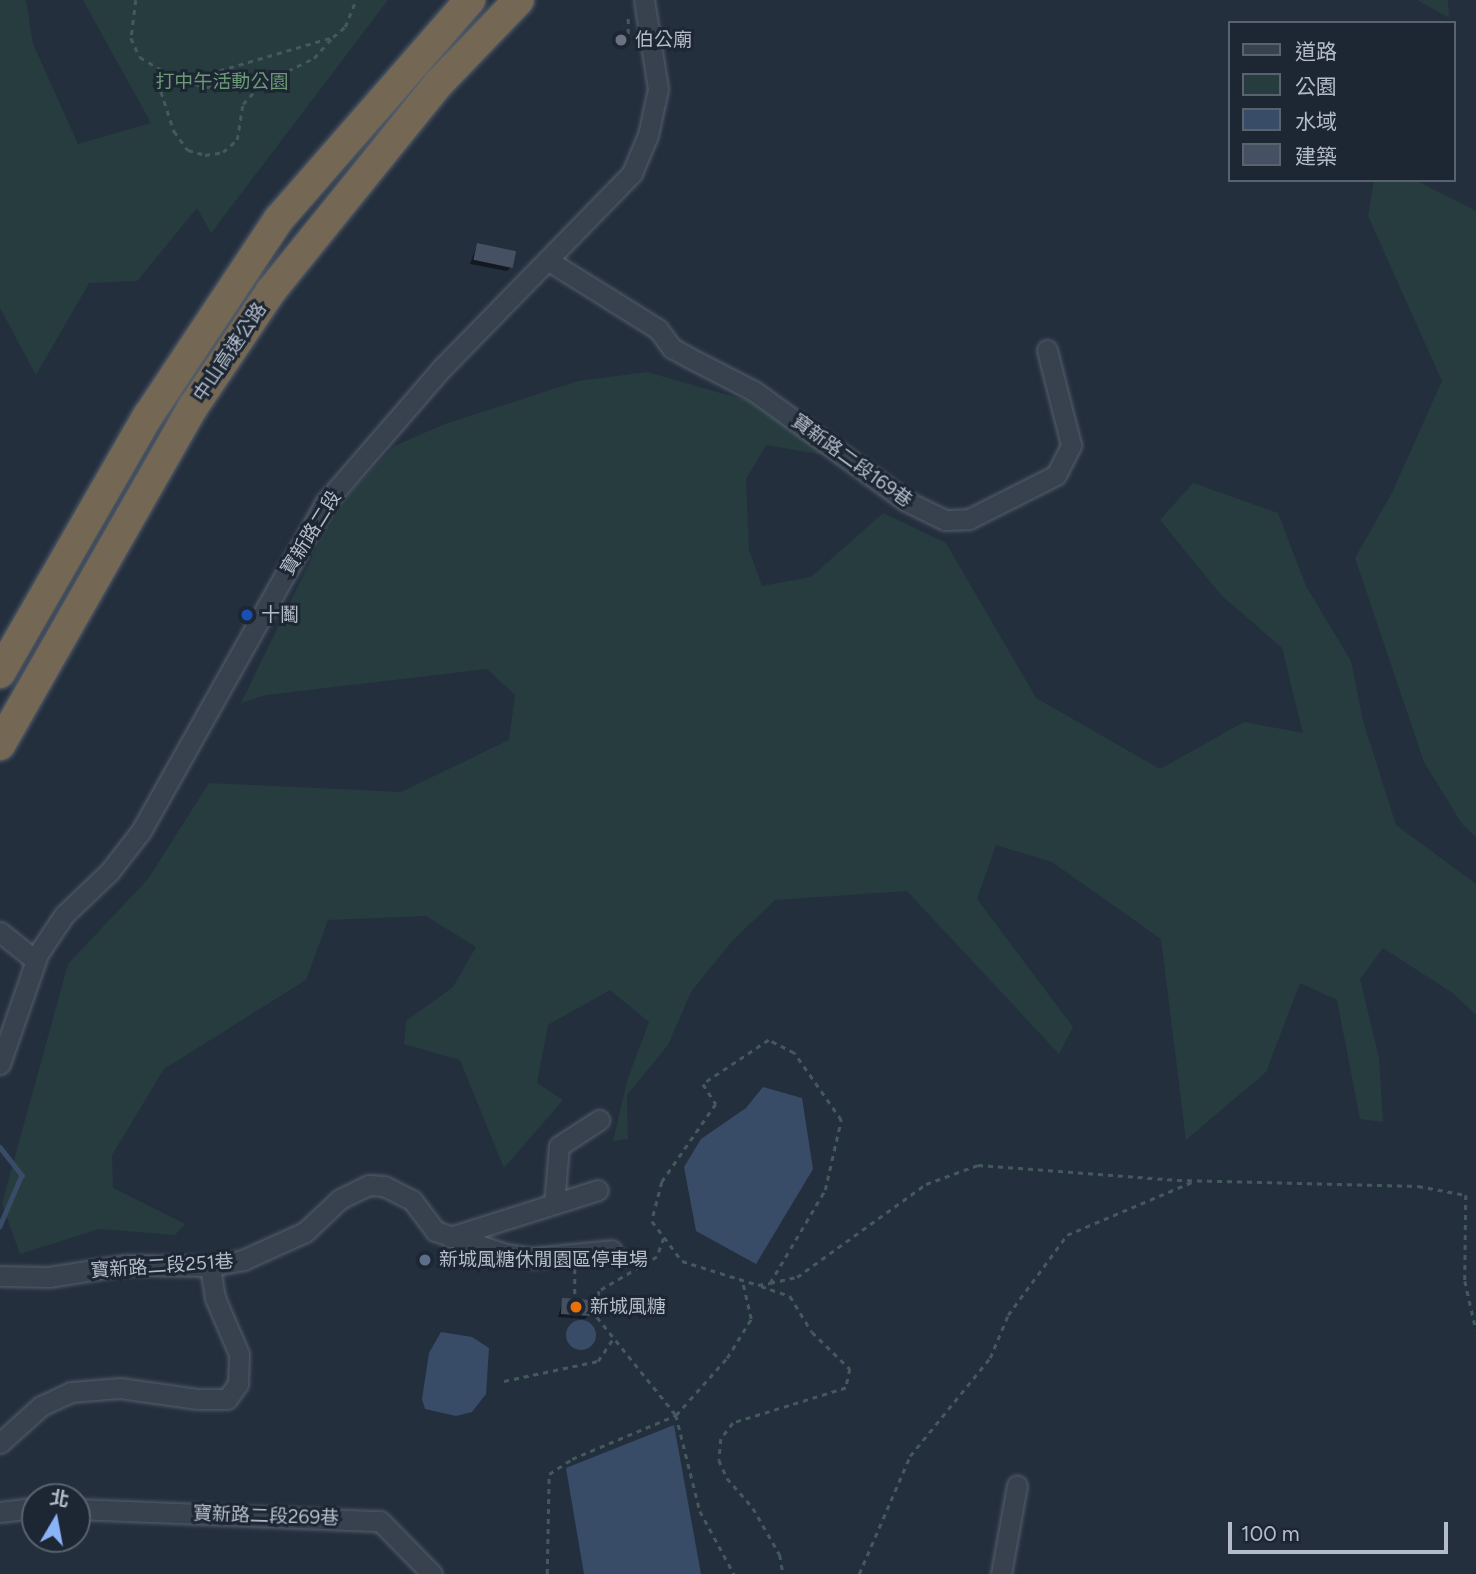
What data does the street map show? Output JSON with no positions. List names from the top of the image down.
{
  "streets": {
    "highway": ["中山高速公路"],
    "street": [
      "寶新路二段169巷",
      "寶新路二段",
      "寶新路二段251巷",
      "寶新路二段269巷"
    ]
  },
  "crossings": [
    ["寶新路二段169巷", "寶新路二段"]
  ],
  "parks": ["打中午活動公園"],
  "places": [
    "伯公廟",
    "十鬮",
    "新城風糖休閒園區停車場",
    "新城風糖"
  ],
  "legend": [
    "道路",
    "公園",
    "水域",
    "建築"
  ],
  "scale_bar": "100 m",
  "north": "top"
}
